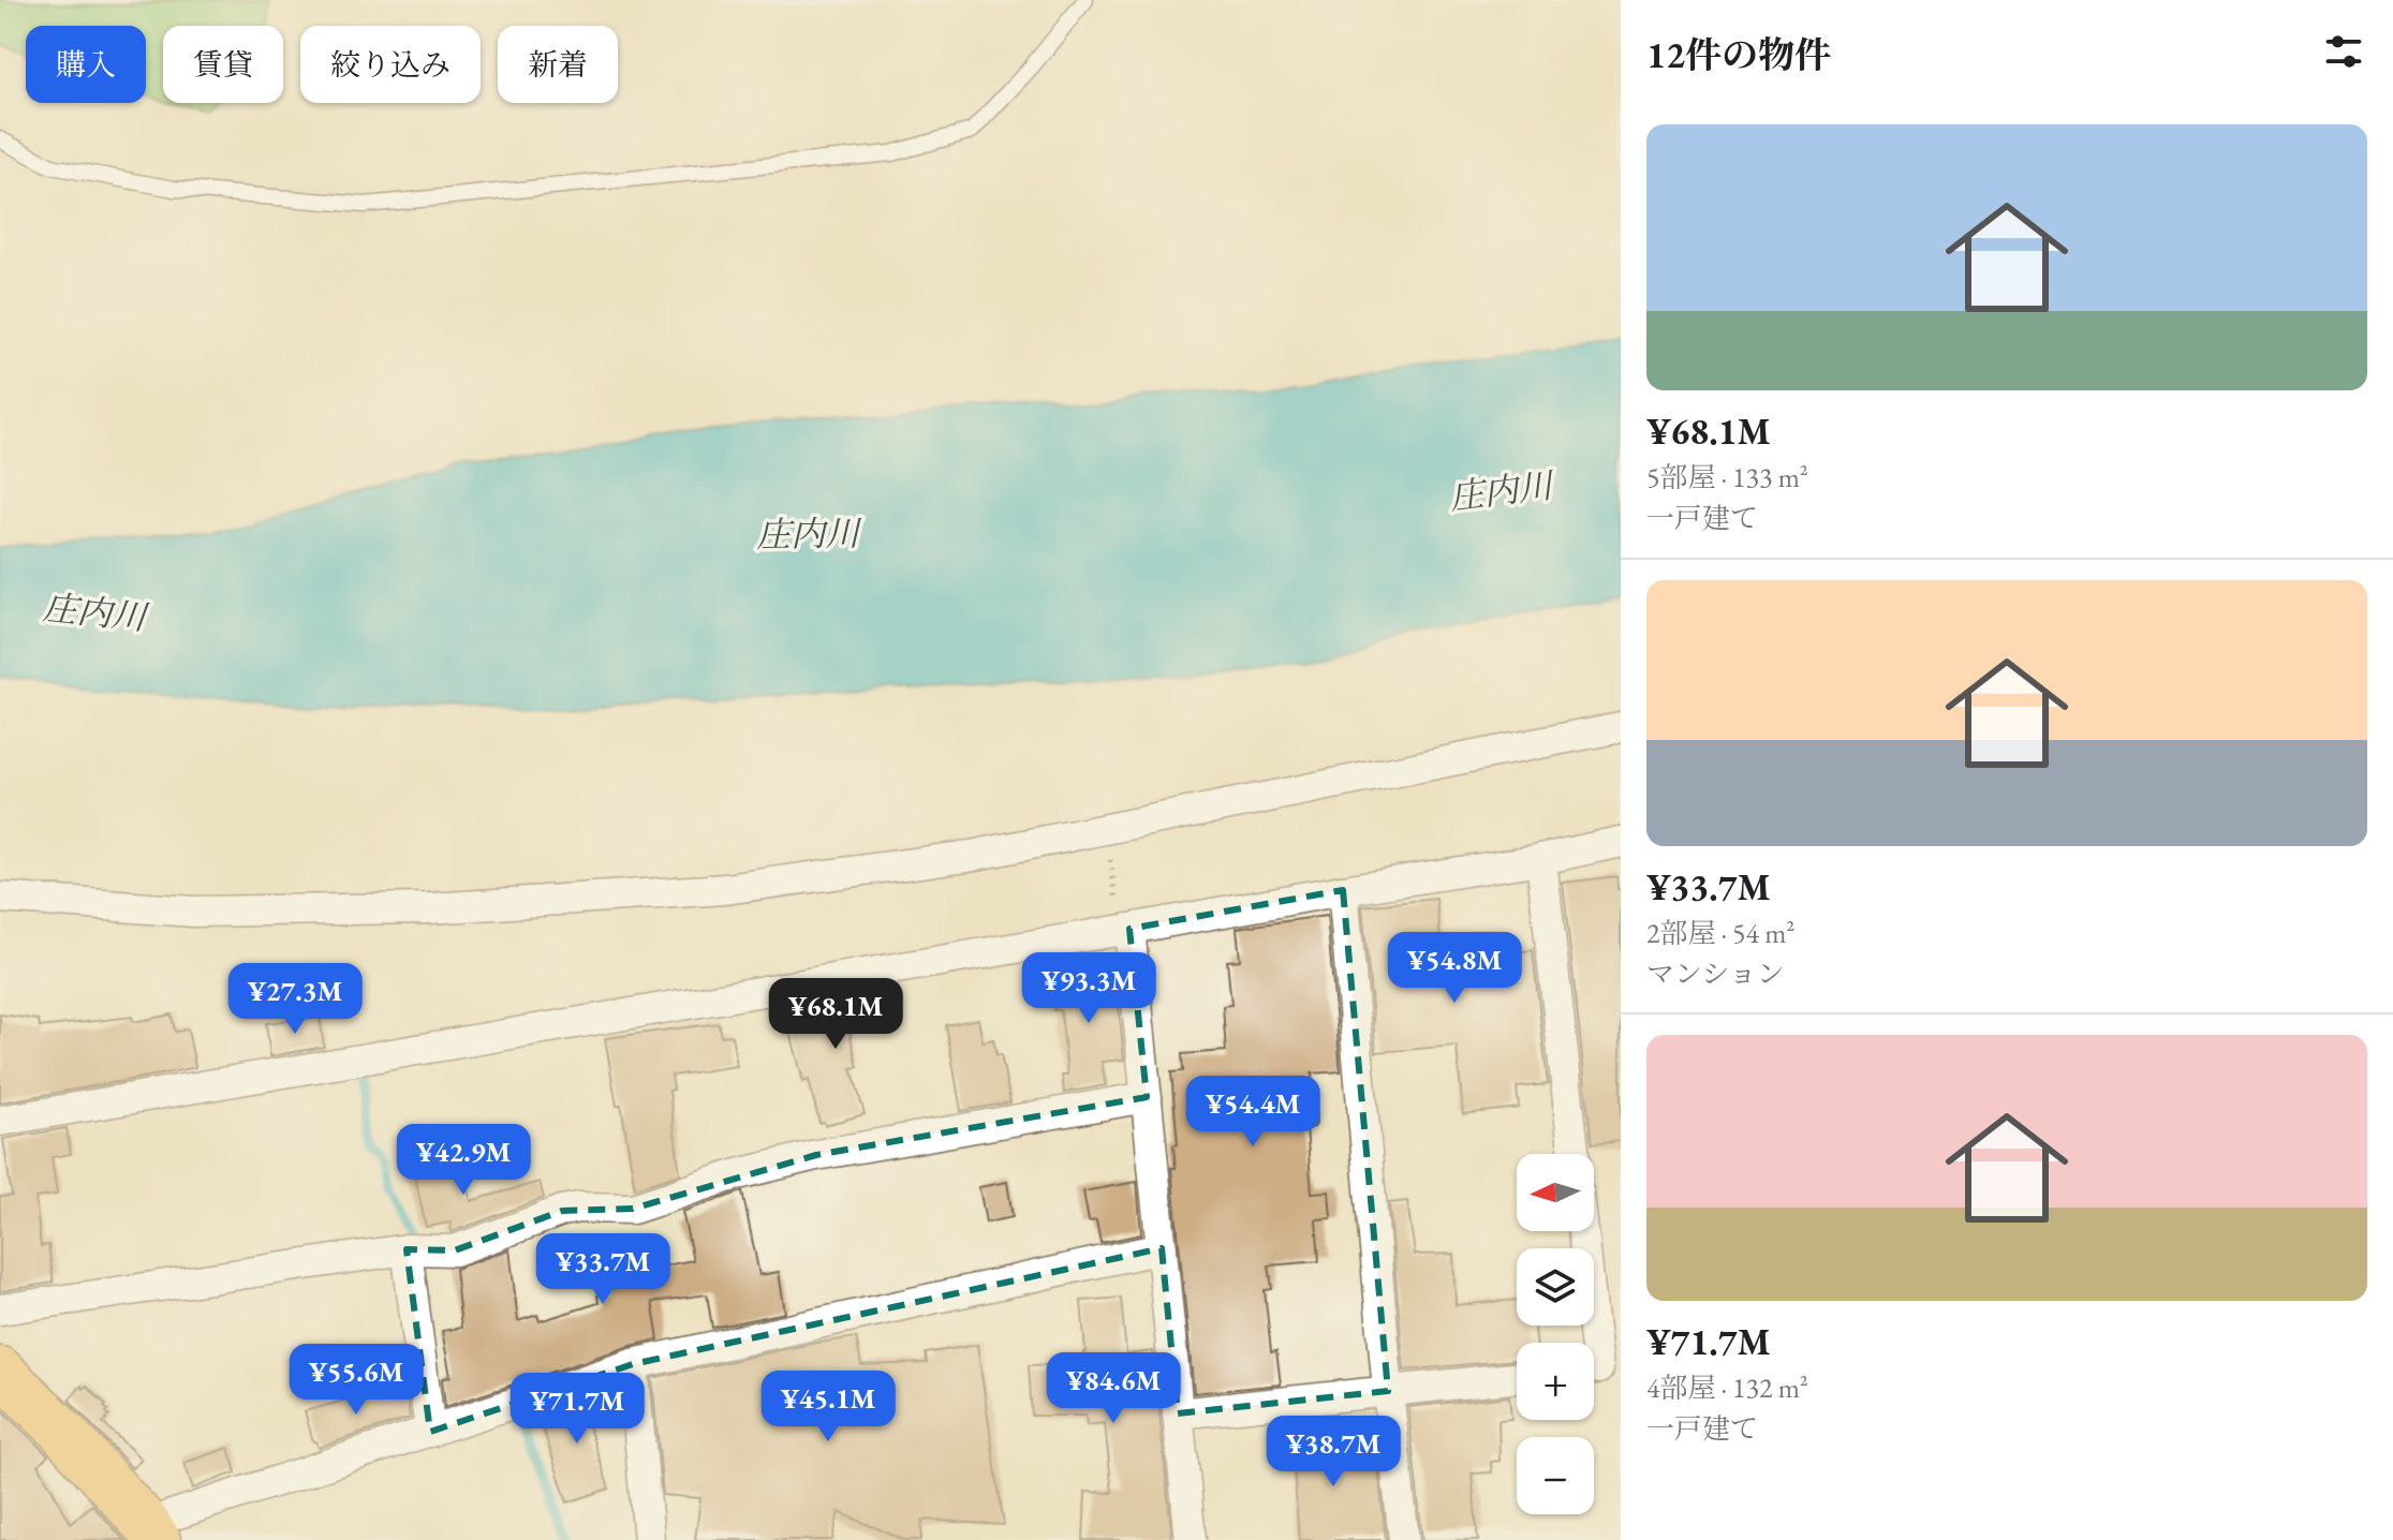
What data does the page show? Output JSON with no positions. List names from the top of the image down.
{
  "water": ["庄内川"],
  "north": "left",
  "page": {
    "heading": "12件の物件",
    "chip": [
      "購入",
      "賃貸",
      "絞り込み",
      "新着"
    ],
    "list": [
      {
        "name": "¥68.1M",
        "note": "5部屋 · 133 m² · 一戸建て"
      },
      {
        "name": "¥33.7M",
        "note": "2部屋 · 54 m² · マンション"
      },
      {
        "name": "¥71.7M",
        "note": "4部屋 · 132 m² · 一戸建て"
      }
    ],
    "price": [
      "¥54.8M",
      "¥93.3M",
      "¥27.3M",
      "¥68.1M",
      "¥54.4M",
      "¥42.9M",
      "¥33.7M",
      "¥55.6M",
      "¥84.6M",
      "¥45.1M",
      "¥71.7M",
      "¥38.7M"
    ],
    "map_buttons": ["+", "−"]
  }
}
